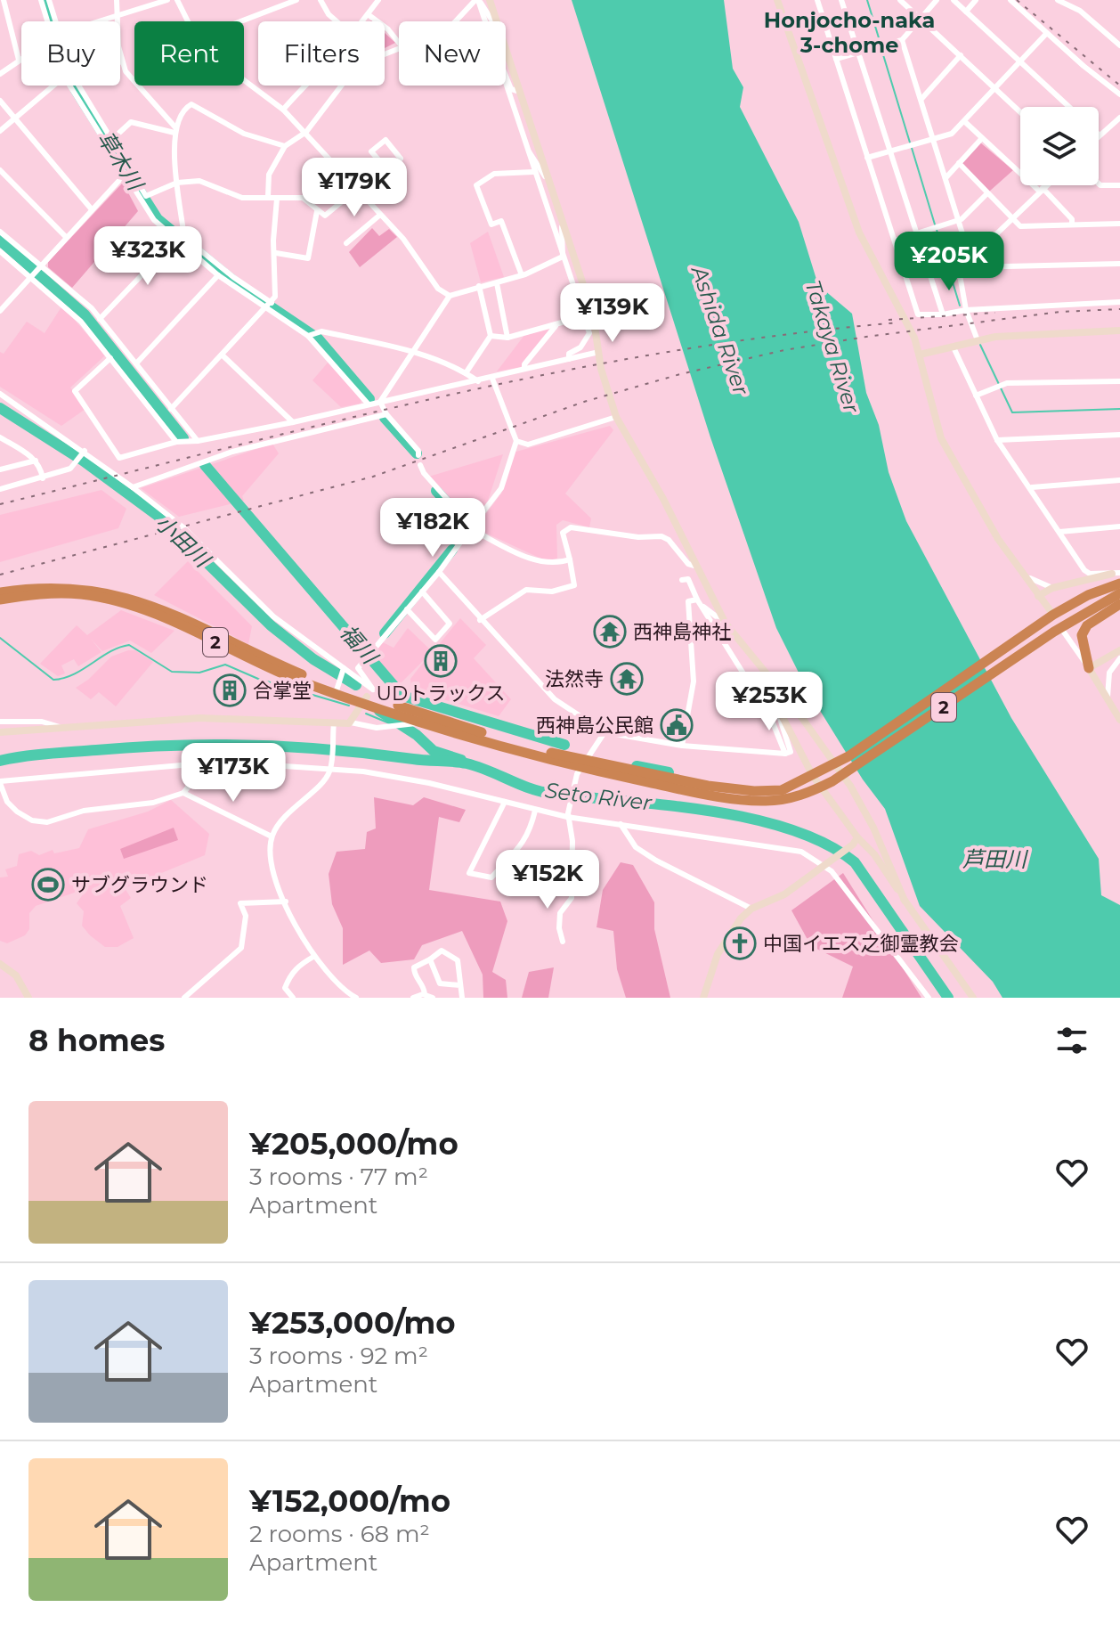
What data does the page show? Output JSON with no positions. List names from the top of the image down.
{
  "streets": {
    "highway": ["2"]
  },
  "districts": ["Honjocho-naka 3-chome"],
  "water": [
    "草木川",
    "Ashida River",
    "Takaya River",
    "小田川",
    "福川",
    "Seto River",
    "芦田川"
  ],
  "places": {
    "temple": ["西神島神社", "法然寺"],
    "building": ["UDトラックス", "合掌堂"],
    "public building": ["西神島公民館"],
    "sports": ["サブグラウンド"],
    "church": ["中国イエス之御霊教会"]
  },
  "page": {
    "chip": [
      "Buy",
      "Rent",
      "Filters",
      "New"
    ],
    "price": [
      "¥179K",
      "¥323K",
      "¥205K",
      "¥139K",
      "¥182K",
      "¥253K",
      "¥173K",
      "¥152K"
    ],
    "heading": "8 homes",
    "list": [
      {
        "name": "¥205,000/mo",
        "note": "3 rooms · 77 m² · Apartment"
      },
      {
        "name": "¥253,000/mo",
        "note": "3 rooms · 92 m² · Apartment"
      },
      {
        "name": "¥152,000/mo",
        "note": "2 rooms · 68 m² · Apartment"
      }
    ]
  }
}
